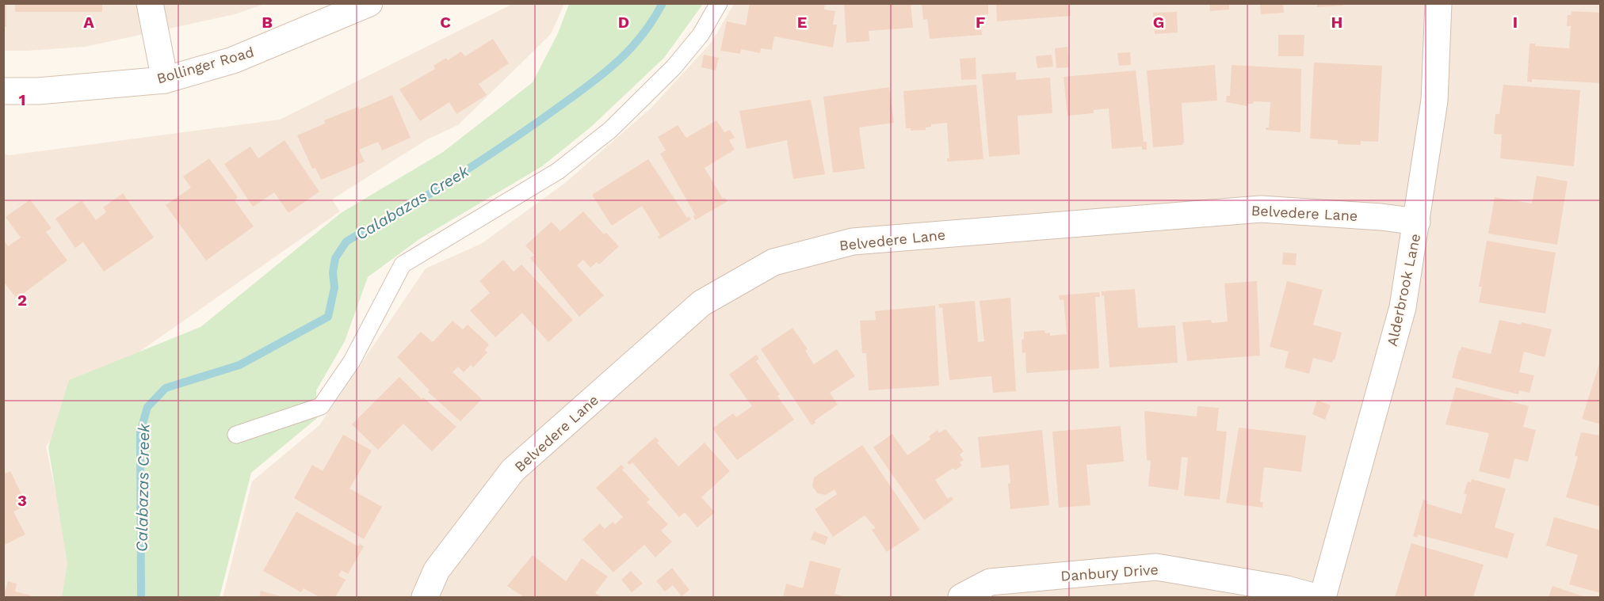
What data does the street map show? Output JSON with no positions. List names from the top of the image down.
{
  "streets": {
    "street": [
      "Bollinger Road",
      "Belvedere Lane",
      "Alderbrook Lane",
      "Danbury Drive"
    ]
  },
  "crossings": [
    ["Belvedere Lane", "Alderbrook Lane"]
  ],
  "water": ["Calabazas Creek"],
  "grid": {
    "columns": [
      "A",
      "B",
      "C",
      "D",
      "E",
      "F",
      "G",
      "H",
      "I"
    ],
    "rows": ["1", "2", "3"]
  }
}
